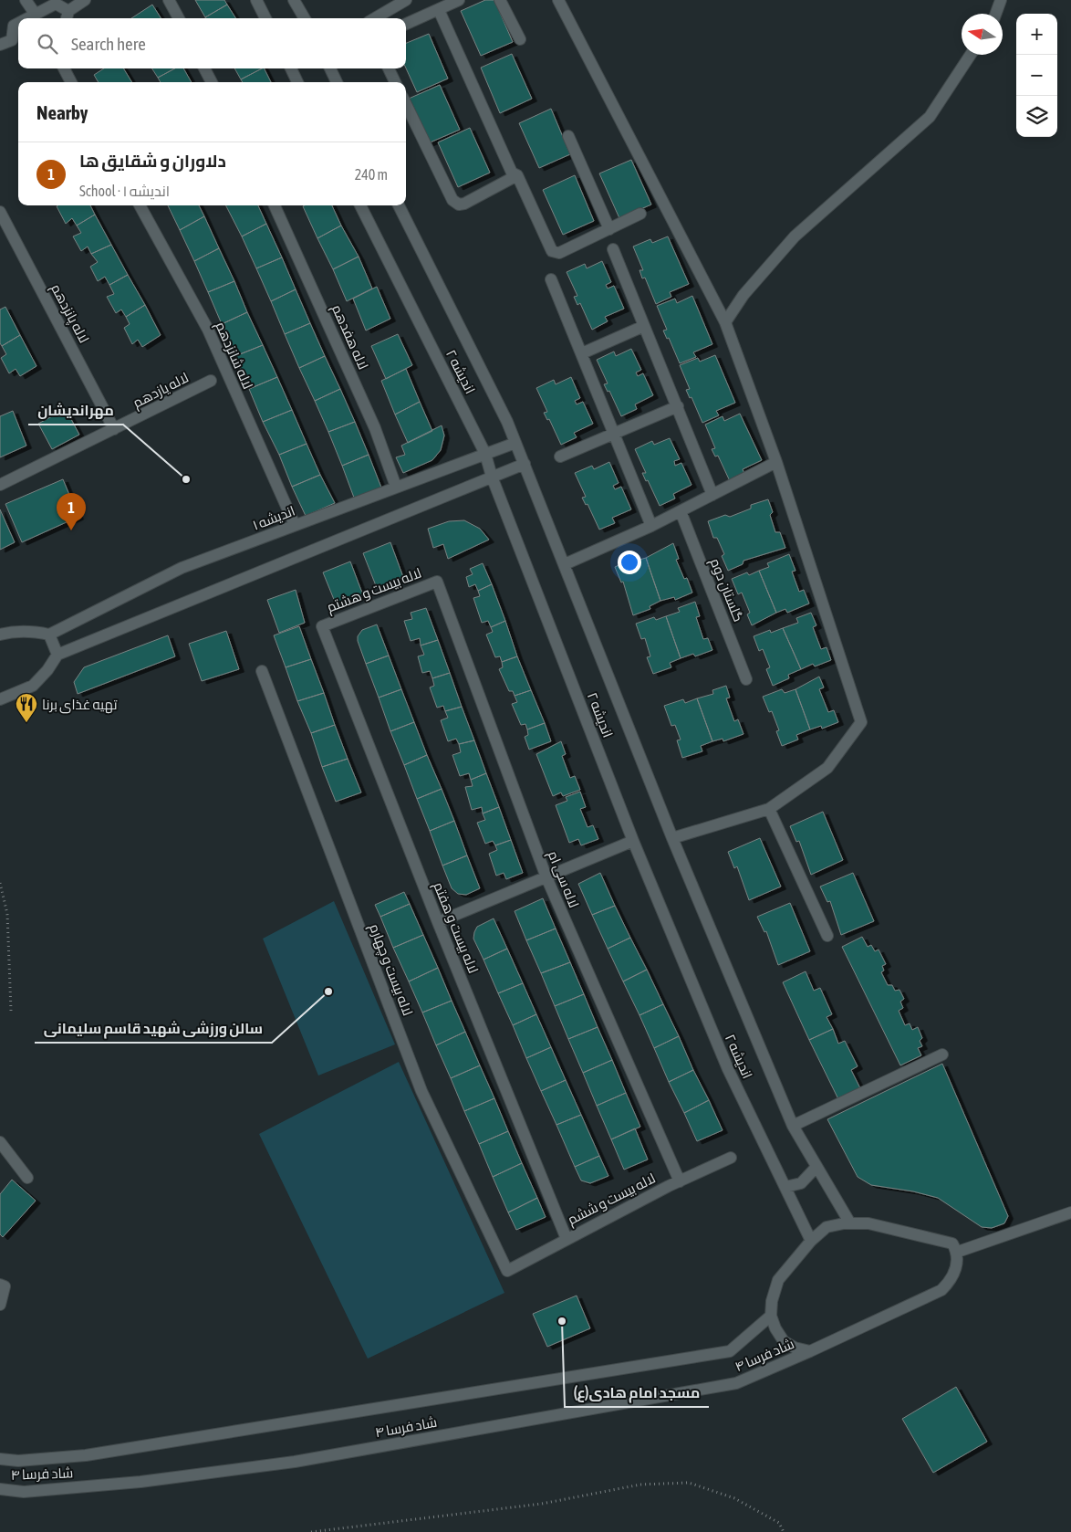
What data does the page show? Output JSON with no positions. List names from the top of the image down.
{
  "streets": {
    "street": [
      "لاله پانزدهم",
      "لاله هفدهم",
      "لاله شانزدهم",
      "اندیشه ۲",
      "لاله یازدهم",
      "اندیشه ۱",
      "لاله بیست و هشتم",
      "گلستان دوم",
      "لاله سی ام",
      "لاله بیست و هفتم",
      "لاله بیست و چهارم",
      "لاله بیست و ششم",
      "شاد فرسا ۴"
    ]
  },
  "crossings": [
    ["لاله پانزدهم", "لاله یازدهم"],
    ["لاله هفدهم", "اندیشه ۱"],
    ["لاله شانزدهم", "اندیشه ۱"],
    ["اندیشه ۲", "اندیشه ۱"],
    ["لاله بیست و هشتم", "لاله سی ام"],
    ["لاله بیست و هشتم", "لاله بیست و هفتم"],
    ["لاله سی ام", "لاله بیست و ششم"],
    ["لاله بیست و هفتم", "لاله بیست و ششم"],
    ["لاله بیست و چهارم", "لاله بیست و ششم"]
  ],
  "places": {
    "other": ["مهراندیشان", "سالن ورزشی شهید قاسم سلیمانی", "مسجد امام هادی(ع)"],
    "restaurant": ["تهیه غذای برنا"]
  },
  "north": "left",
  "page": {
    "map_buttons": ["+", "−"],
    "search": "Search here",
    "heading": "Nearby",
    "list": [
      {
        "mark": "1",
        "name": "دلاوران و شقایق ها",
        "note": "School · اندیشه ۱",
        "value": "240 m"
      }
    ],
    "pins": "1"
  }
}
